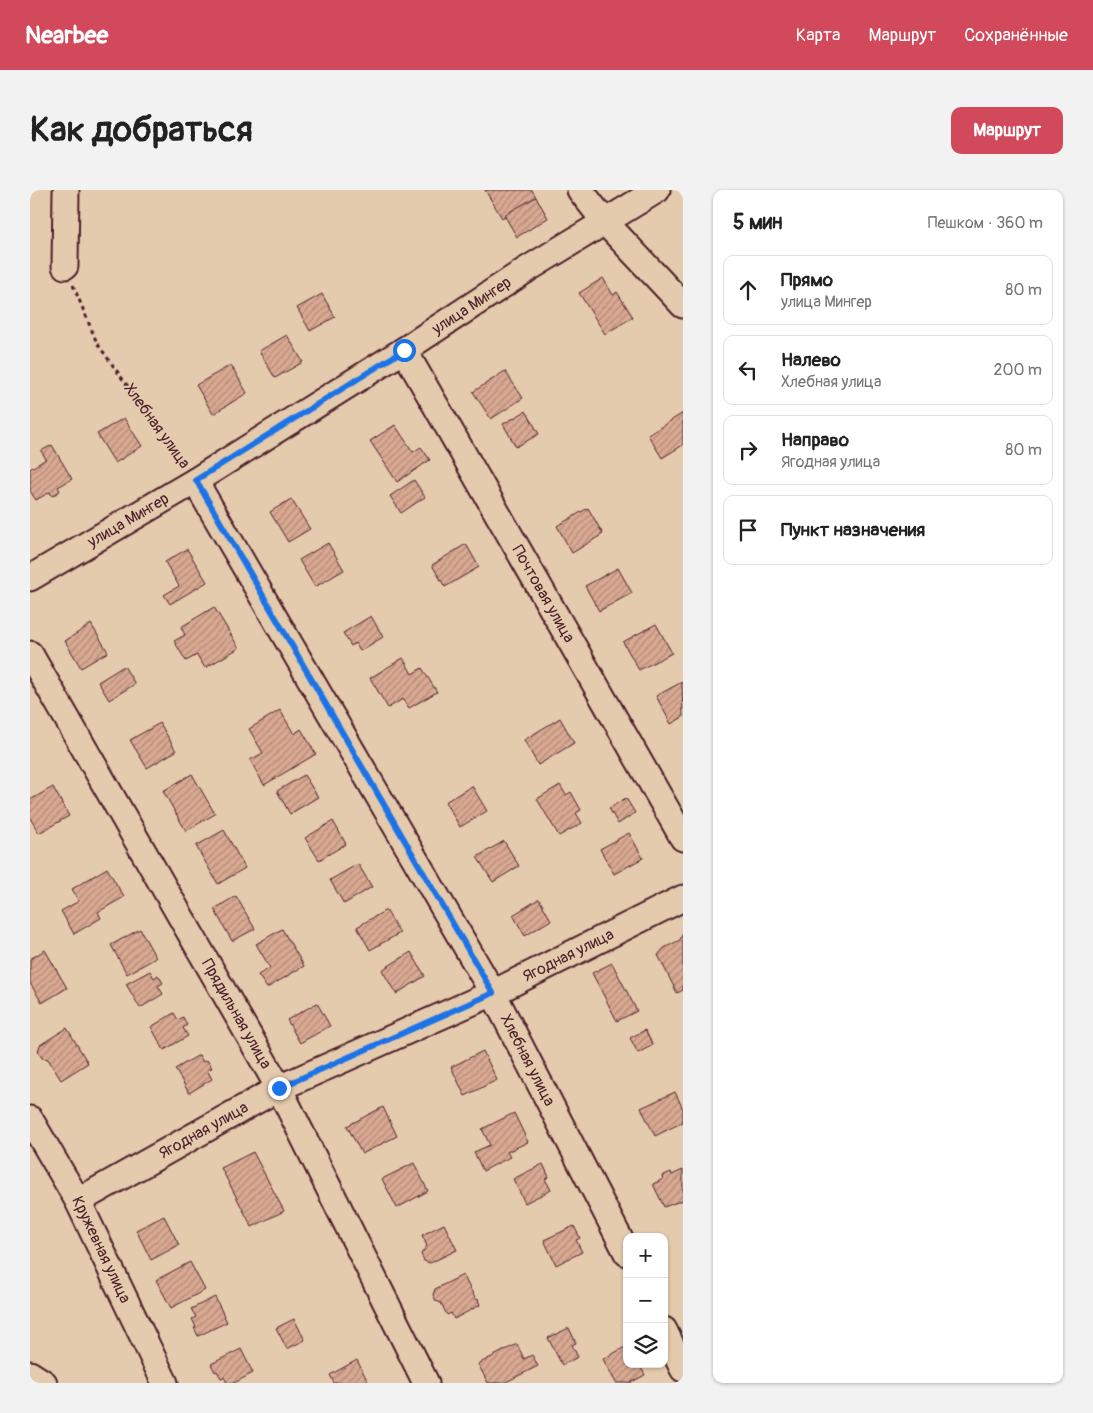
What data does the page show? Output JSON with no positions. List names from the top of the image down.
{
  "streets": {
    "street": [
      "улица Мингер",
      "Хлебная улица",
      "Почтовая улица",
      "Ягодная улица",
      "Прядильная улица",
      "Кружевная улица"
    ]
  },
  "crossings": [
    ["улица Мингер", "Хлебная улица"],
    ["улица Мингер", "Почтовая улица"],
    ["Хлебная улица", "Ягодная улица"],
    ["Ягодная улица", "Прядильная улица"],
    ["Ягодная улица", "Кружевная улица"]
  ],
  "page": {
    "header": "Nearbee",
    "nav": ["Карта", "Маршрут", "Сохранённые"],
    "buttons": "Маршрут",
    "title": "Как добраться",
    "heading": ["5 мин", "Пешком · 360 m"],
    "list": [
      ["Прямо", "улица Мингер", "80 m"],
      ["Налево", "Хлебная улица", "200 m"],
      ["Направо", "Ягодная улица", "80 m"],
      "Пункт назначения"
    ],
    "map_buttons": ["+", "−"]
  }
}
